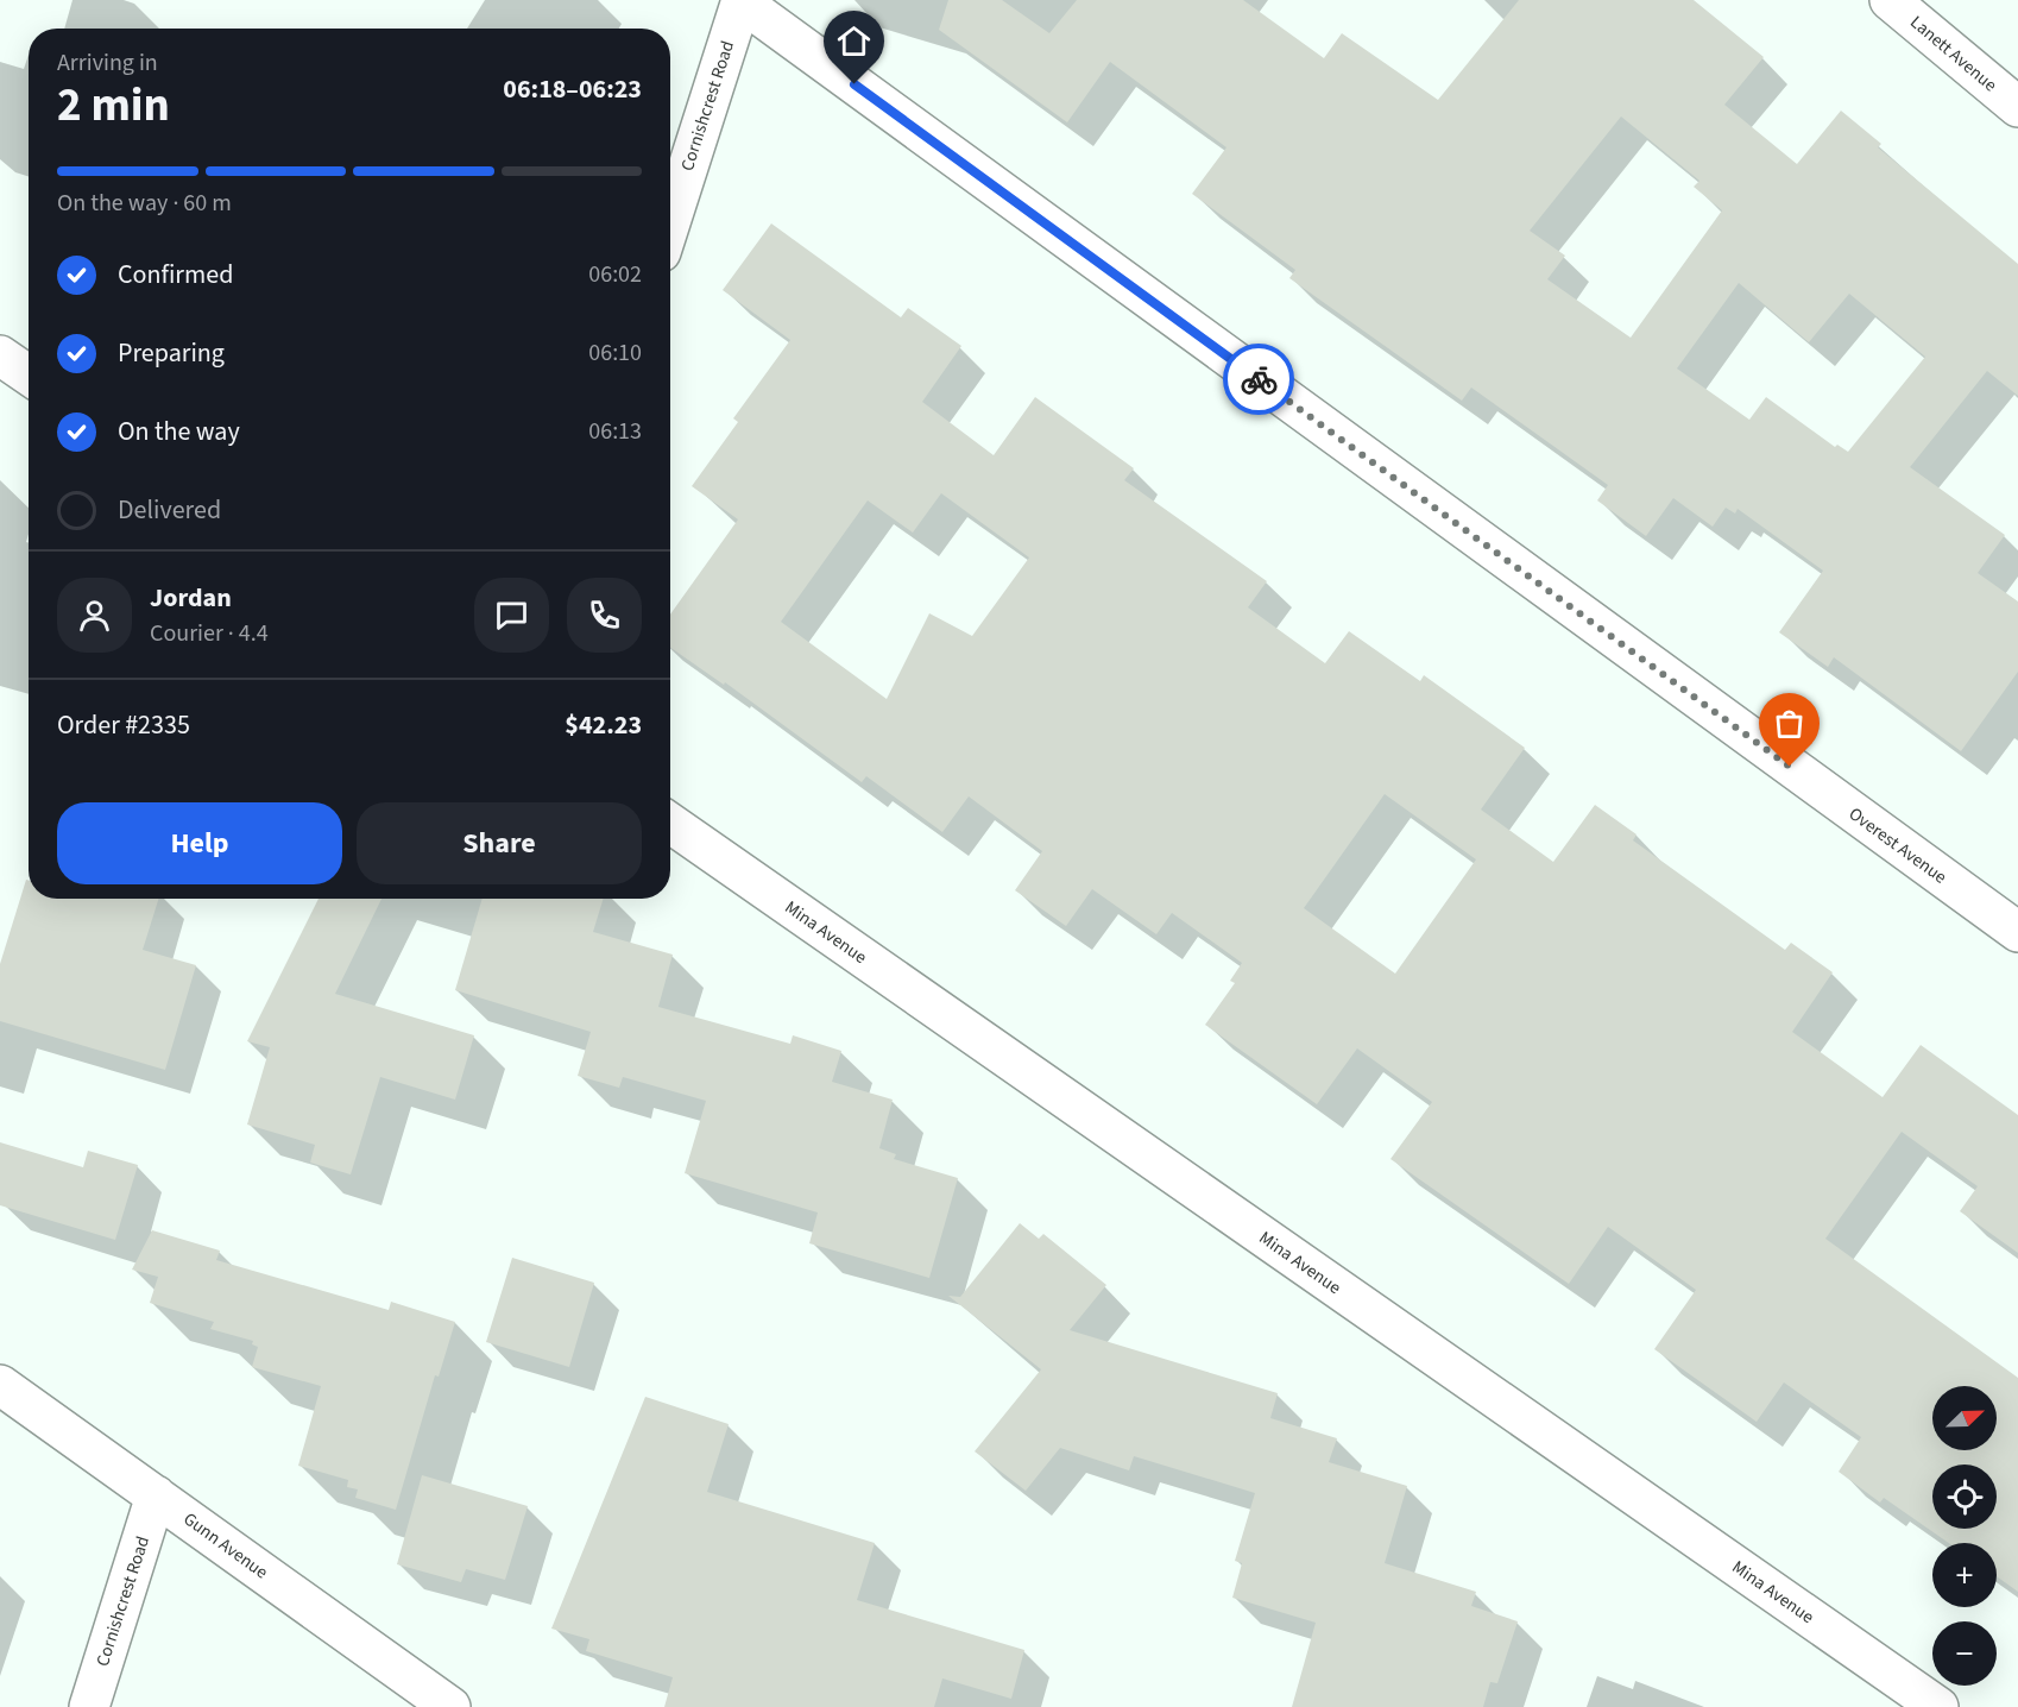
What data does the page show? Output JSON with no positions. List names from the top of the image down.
{
  "streets": {
    "street": [
      "Lanett Avenue",
      "Cornishcrest Road",
      "Overest Avenue",
      "Mina Avenue",
      "Gunn Avenue"
    ]
  },
  "crossings": [
    ["Cornishcrest Road", "Overest Avenue"],
    ["Cornishcrest Road", "Gunn Avenue"]
  ],
  "north": "top right",
  "page": {
    "heading": ["2 min", "Arriving in", "06:18–06:23"],
    "panel": [
      "Jordan",
      "Courier · 4.4",
      "Order #2335",
      "$42.23"
    ],
    "bar": "On the way · 60 m",
    "list": [
      ["Confirmed", "06:02"],
      ["Preparing", "06:10"],
      ["On the way", "06:13"],
      "Delivered"
    ],
    "buttons": ["Help", "Share"],
    "map_buttons": ["+", "−"]
  }
}
